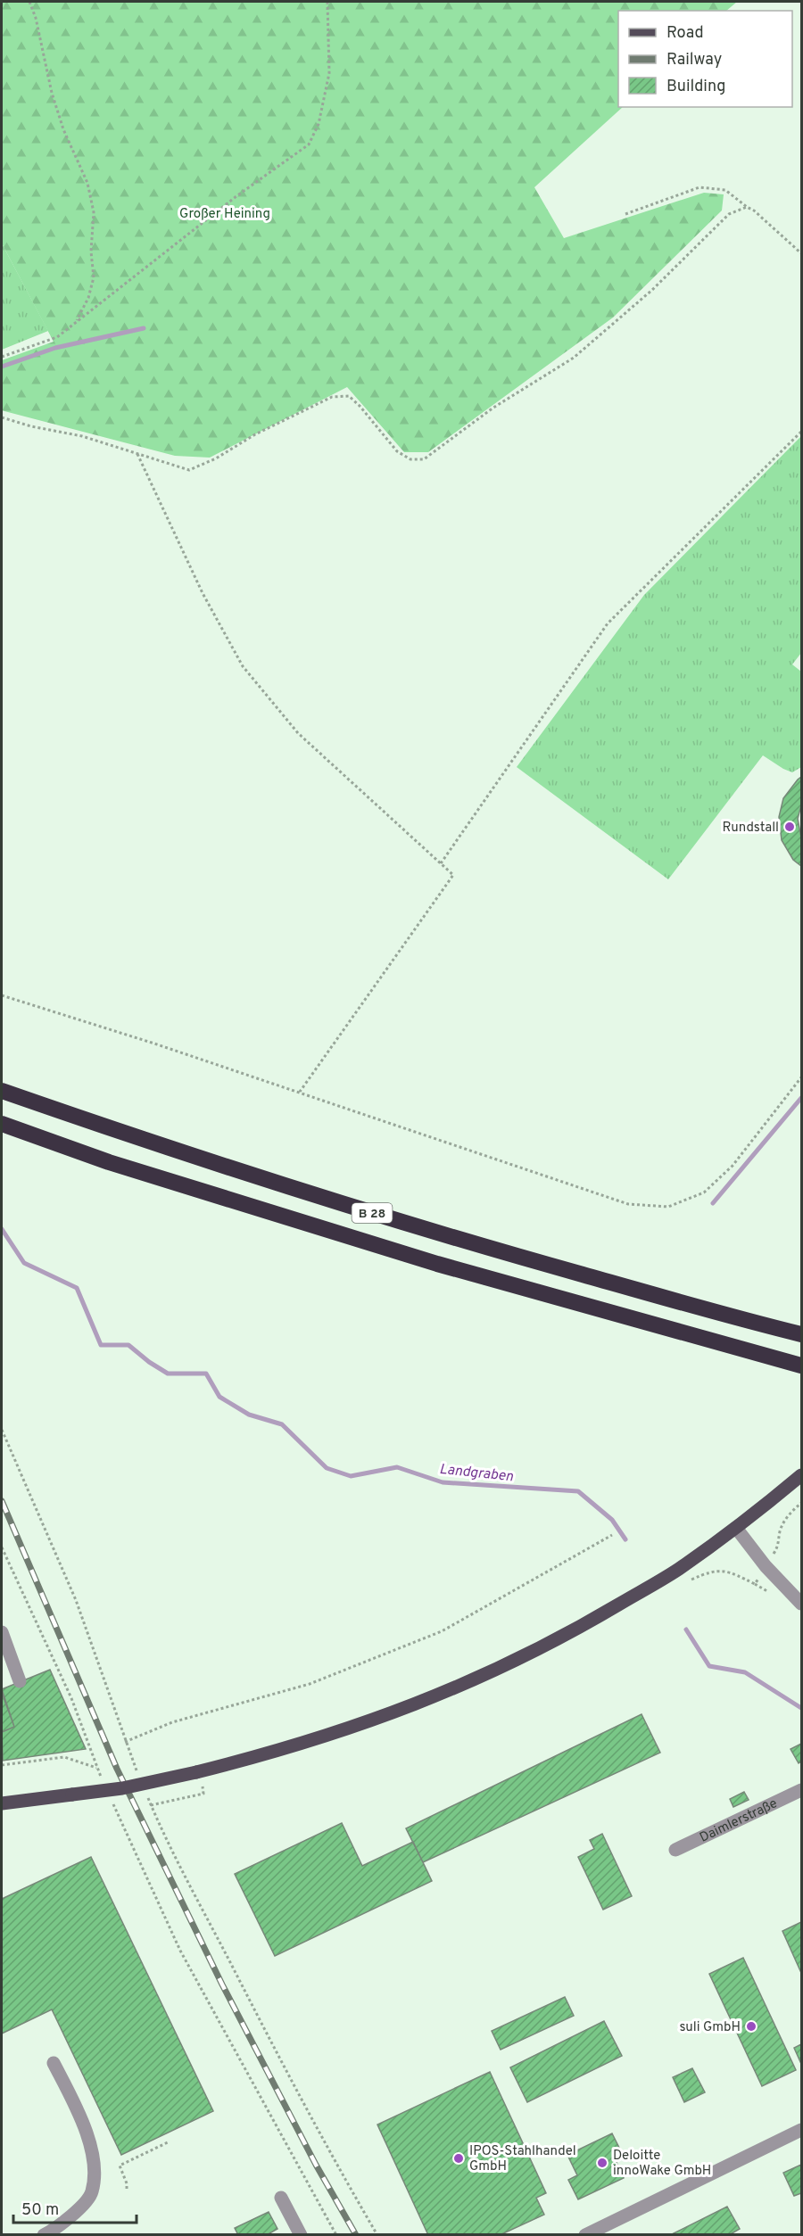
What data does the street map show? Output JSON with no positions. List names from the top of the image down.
{
  "streets": {
    "highway": ["B 28"],
    "street": ["Daimlerstraße"]
  },
  "water": ["Landgraben"],
  "parks": ["Großer Heining"],
  "places": [
    "Rundstall",
    "suli GmbH",
    "IPOS-Stahlhandel GmbH",
    "Deloitte innoWake GmbH"
  ],
  "legend": ["Road", "Railway", "Building"],
  "scale_bar": "50 m"
}
